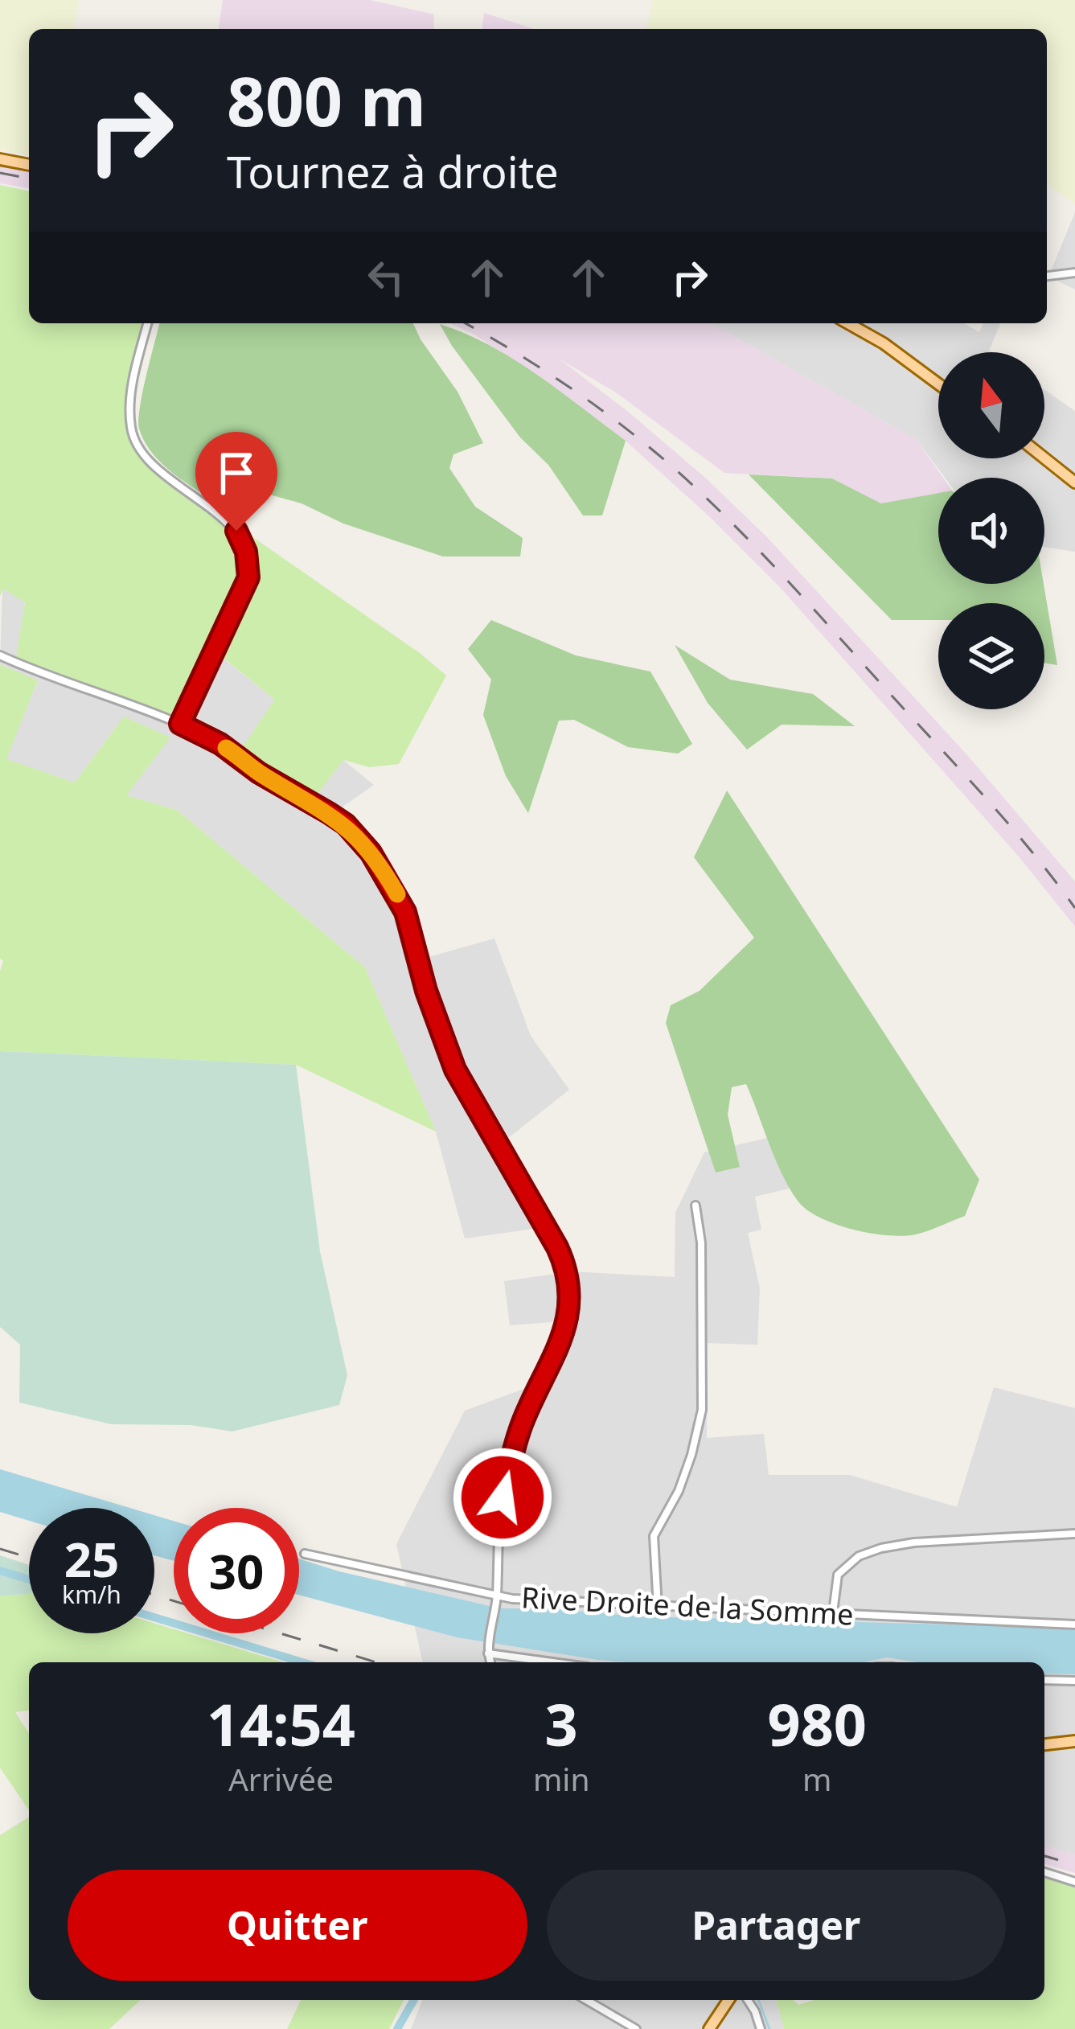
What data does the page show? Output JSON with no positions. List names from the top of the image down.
{
  "streets": {
    "street": ["Rive Droite de la Somme"]
  },
  "north": "top",
  "page": {
    "turn": ["800 m", "Tournez à droite"],
    "speed": "25 km/h",
    "limit": "30",
    "eta": [
      "14:54",
      "Arrivée",
      "3",
      "min",
      "980",
      "m"
    ],
    "buttons": ["Quitter", "Partager"]
  }
}
